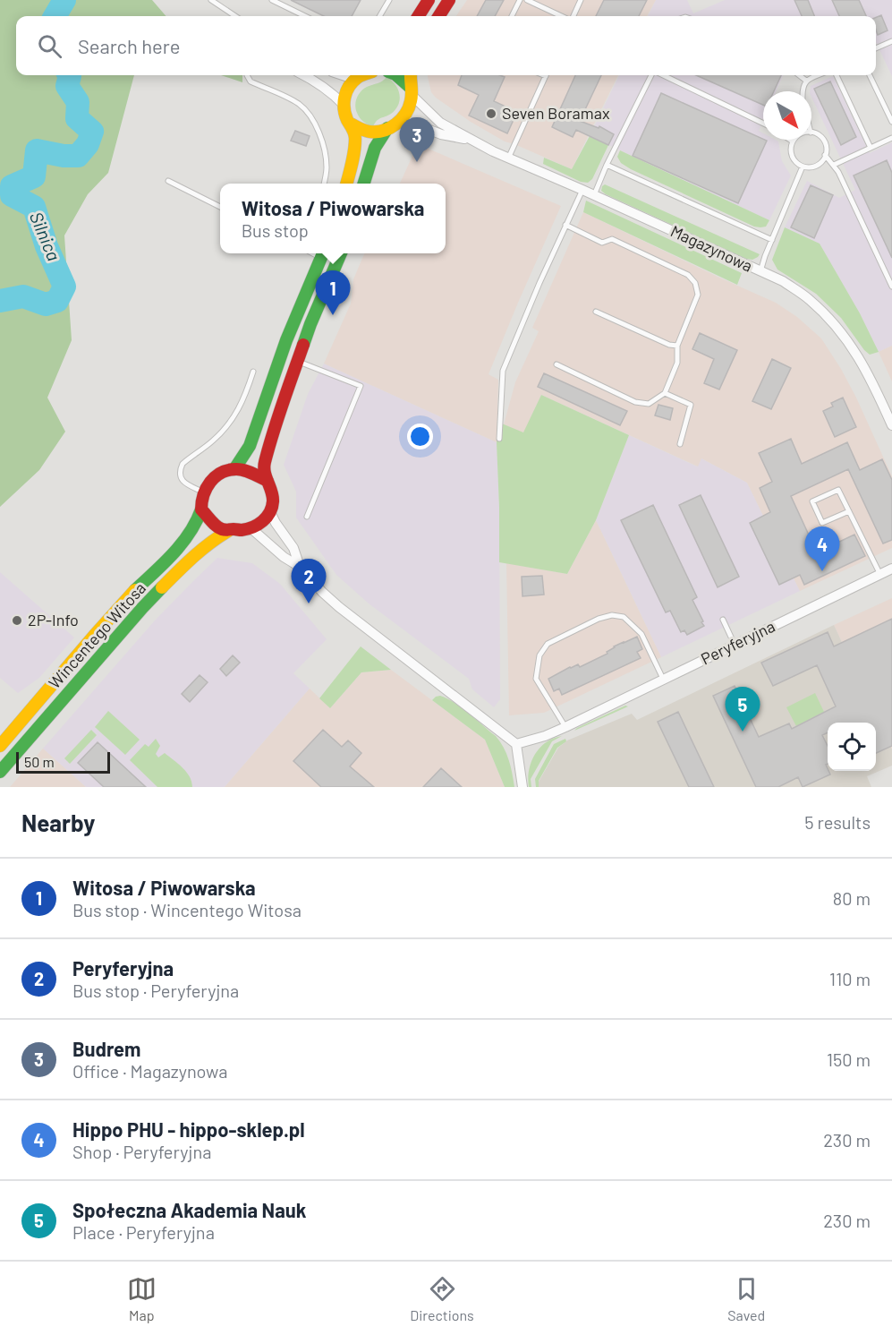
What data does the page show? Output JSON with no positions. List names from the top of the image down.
{
  "streets": {
    "main road": ["Wincentego Witosa"],
    "street": ["Magazynowa", "Peryferyjna"]
  },
  "water": ["Silnica"],
  "places": ["Seven Boramax", "2P-Info"],
  "scale_bar": "50 m",
  "north": "bottom right",
  "page": {
    "search": "Search here",
    "pins": [
      "3",
      "1",
      "4",
      "2",
      "5"
    ],
    "popup": ["Witosa / Piwowarska", "Bus stop"],
    "scale": "50 m",
    "heading": ["Nearby", "5 results"],
    "list": [
      {
        "mark": "1",
        "name": "Witosa / Piwowarska",
        "note": "Bus stop · Wincentego Witosa",
        "value": "80 m"
      },
      {
        "mark": "2",
        "name": "Peryferyjna",
        "note": "Bus stop · Peryferyjna",
        "value": "110 m"
      },
      {
        "mark": "3",
        "name": "Budrem",
        "note": "Office · Magazynowa",
        "value": "150 m"
      },
      {
        "mark": "4",
        "name": "Hippo PHU - hippo-sklep.pl",
        "note": "Shop · Peryferyjna",
        "value": "230 m"
      },
      {
        "mark": "5",
        "name": "Społeczna Akademia Nauk",
        "note": "Place · Peryferyjna",
        "value": "230 m"
      }
    ],
    "nav": ["Map", "Directions", "Saved"]
  }
}
